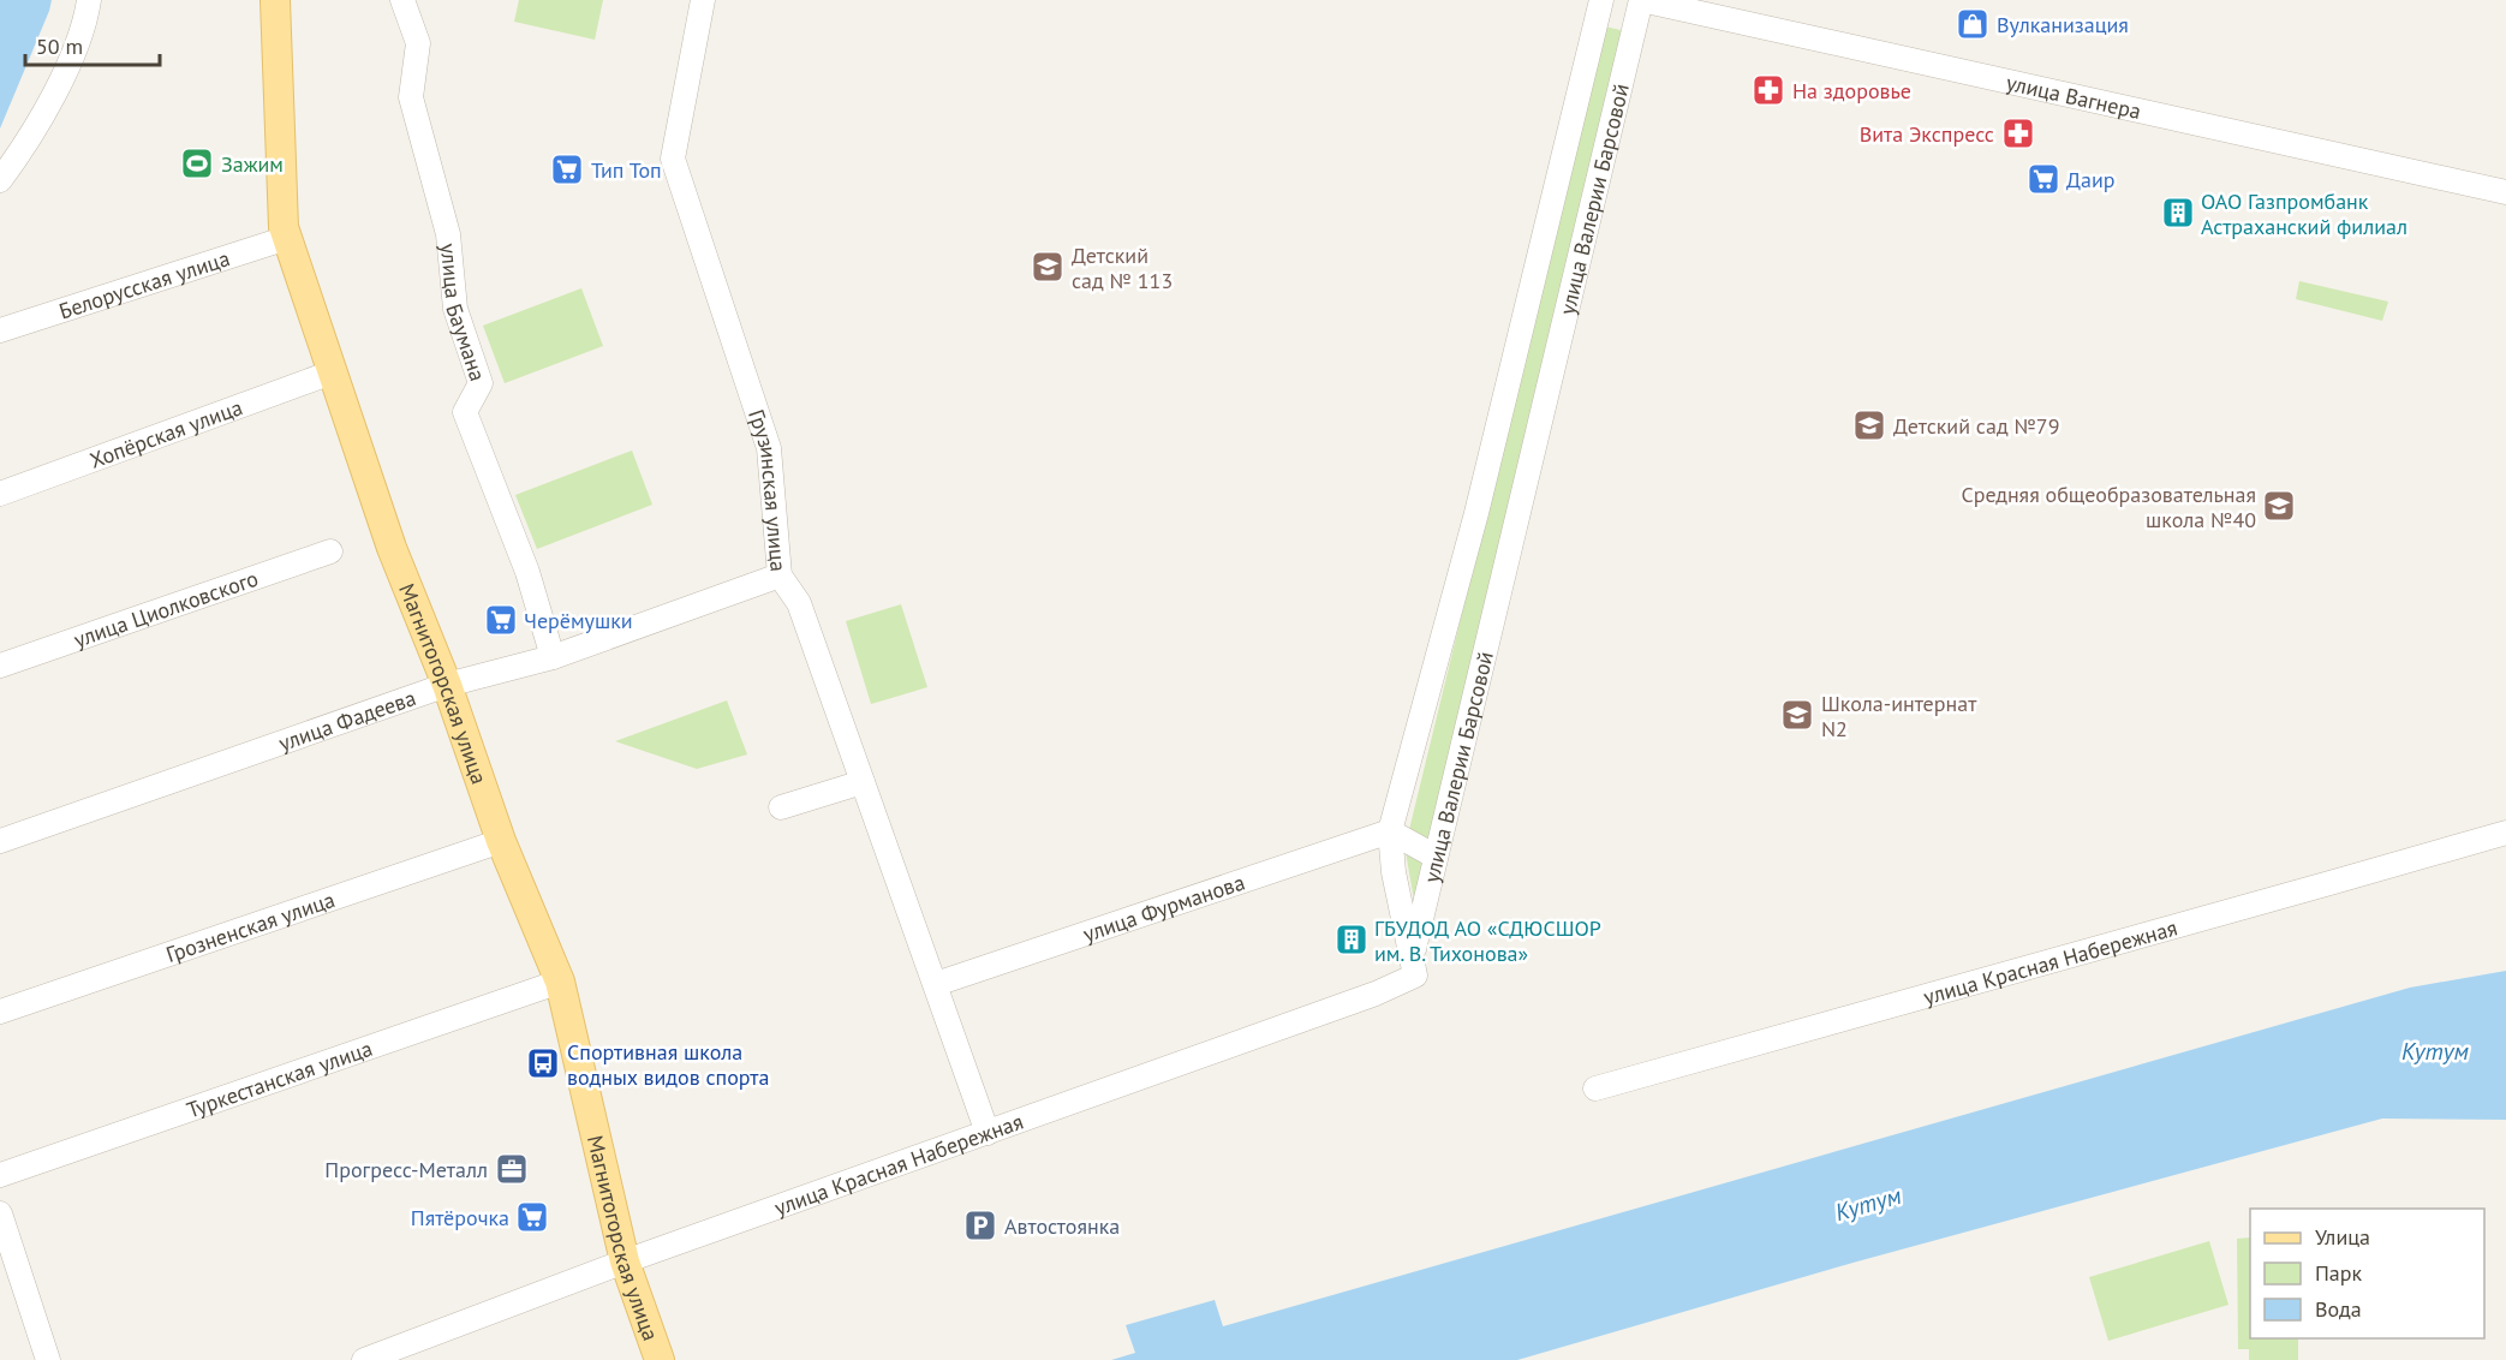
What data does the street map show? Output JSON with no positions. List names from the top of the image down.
{
  "streets": {
    "main road": ["Магнитогорская улица"],
    "street": [
      "улица Вагнера",
      "улица Валерии Барсовой",
      "Белорусская улица",
      "улица Баумана",
      "Хопёрская улица",
      "Грузинская улица",
      "улица Циолковского",
      "улица Фадеева",
      "улица Фурманова",
      "Грозненская улица",
      "улица Красная Набережная",
      "Туркестанская улица"
    ]
  },
  "crossings": [
    ["улица Вагнера", "улица Валерии Барсовой"],
    ["улица Валерии Барсовой", "улица Фурманова"],
    ["улица Валерии Барсовой", "улица Красная Набережная"],
    ["Белорусская улица", "Магнитогорская улица"],
    ["улица Баумана", "улица Фадеева"],
    ["Хопёрская улица", "Магнитогорская улица"],
    ["Грузинская улица", "улица Фадеева"],
    ["Грузинская улица", "улица Фурманова"],
    ["Грузинская улица", "улица Красная Набережная"],
    ["Магнитогорская улица", "улица Фадеева"],
    ["Магнитогорская улица", "Грозненская улица"],
    ["Магнитогорская улица", "улица Красная Набережная"],
    ["Магнитогорская улица", "Туркестанская улица"]
  ],
  "water": ["Кутум"],
  "places": {
    "shop": ["Вулканизация"],
    "pharmacy": ["На здоровье", "Вита Экспресс"],
    "sports": ["Зажим"],
    "supermarket": [
      "Тип Топ",
      "Даир",
      "Черёмушки",
      "Пятёрочка"
    ],
    "building": ["ОАО Газпромбанк Астраханский филиал", "ГБУДОД АО «СДЮСШОР им. В. Тихонова»"],
    "school or university": [
      "Детский сад № 113",
      "Детский сад №79",
      "Средняя общеобразовательная школа №40",
      "Школа-интернат N2"
    ],
    "bus stop": ["Спортивная школа водных видов спорта"],
    "office": ["Прогресс-Металл"],
    "parking": ["Автостоянка"]
  },
  "legend": ["Улица", "Парк", "Вода"],
  "scale_bar": "50 m"
}
